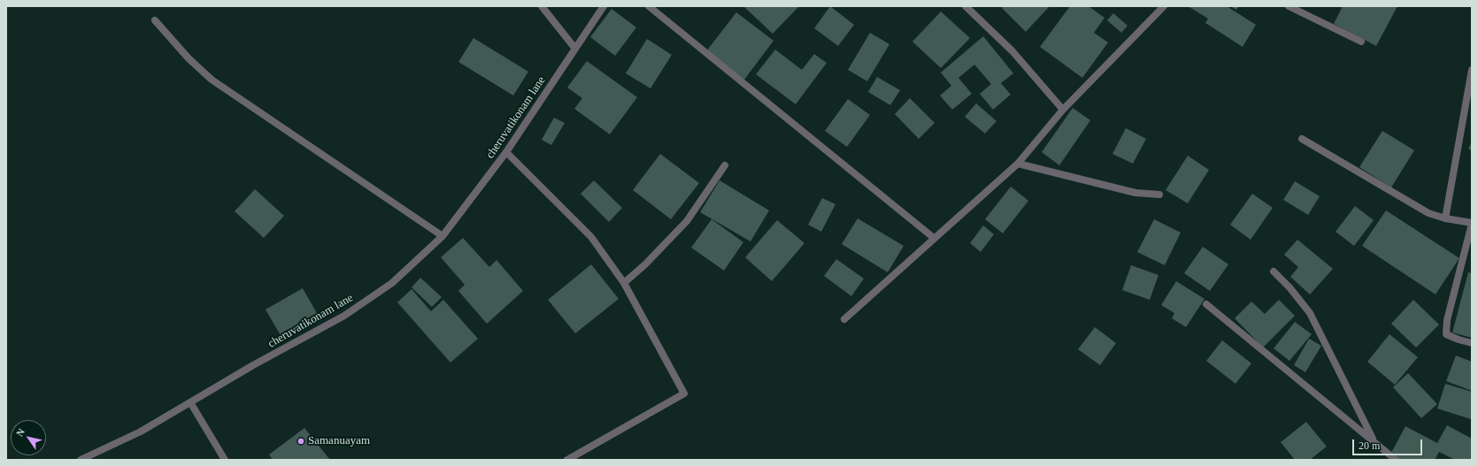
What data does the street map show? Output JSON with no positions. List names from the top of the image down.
{
  "streets": {
    "street": ["cheruvatikonam lane"]
  },
  "places": ["Samanuayam"],
  "scale_bar": "20 m",
  "north": "top left"
}
